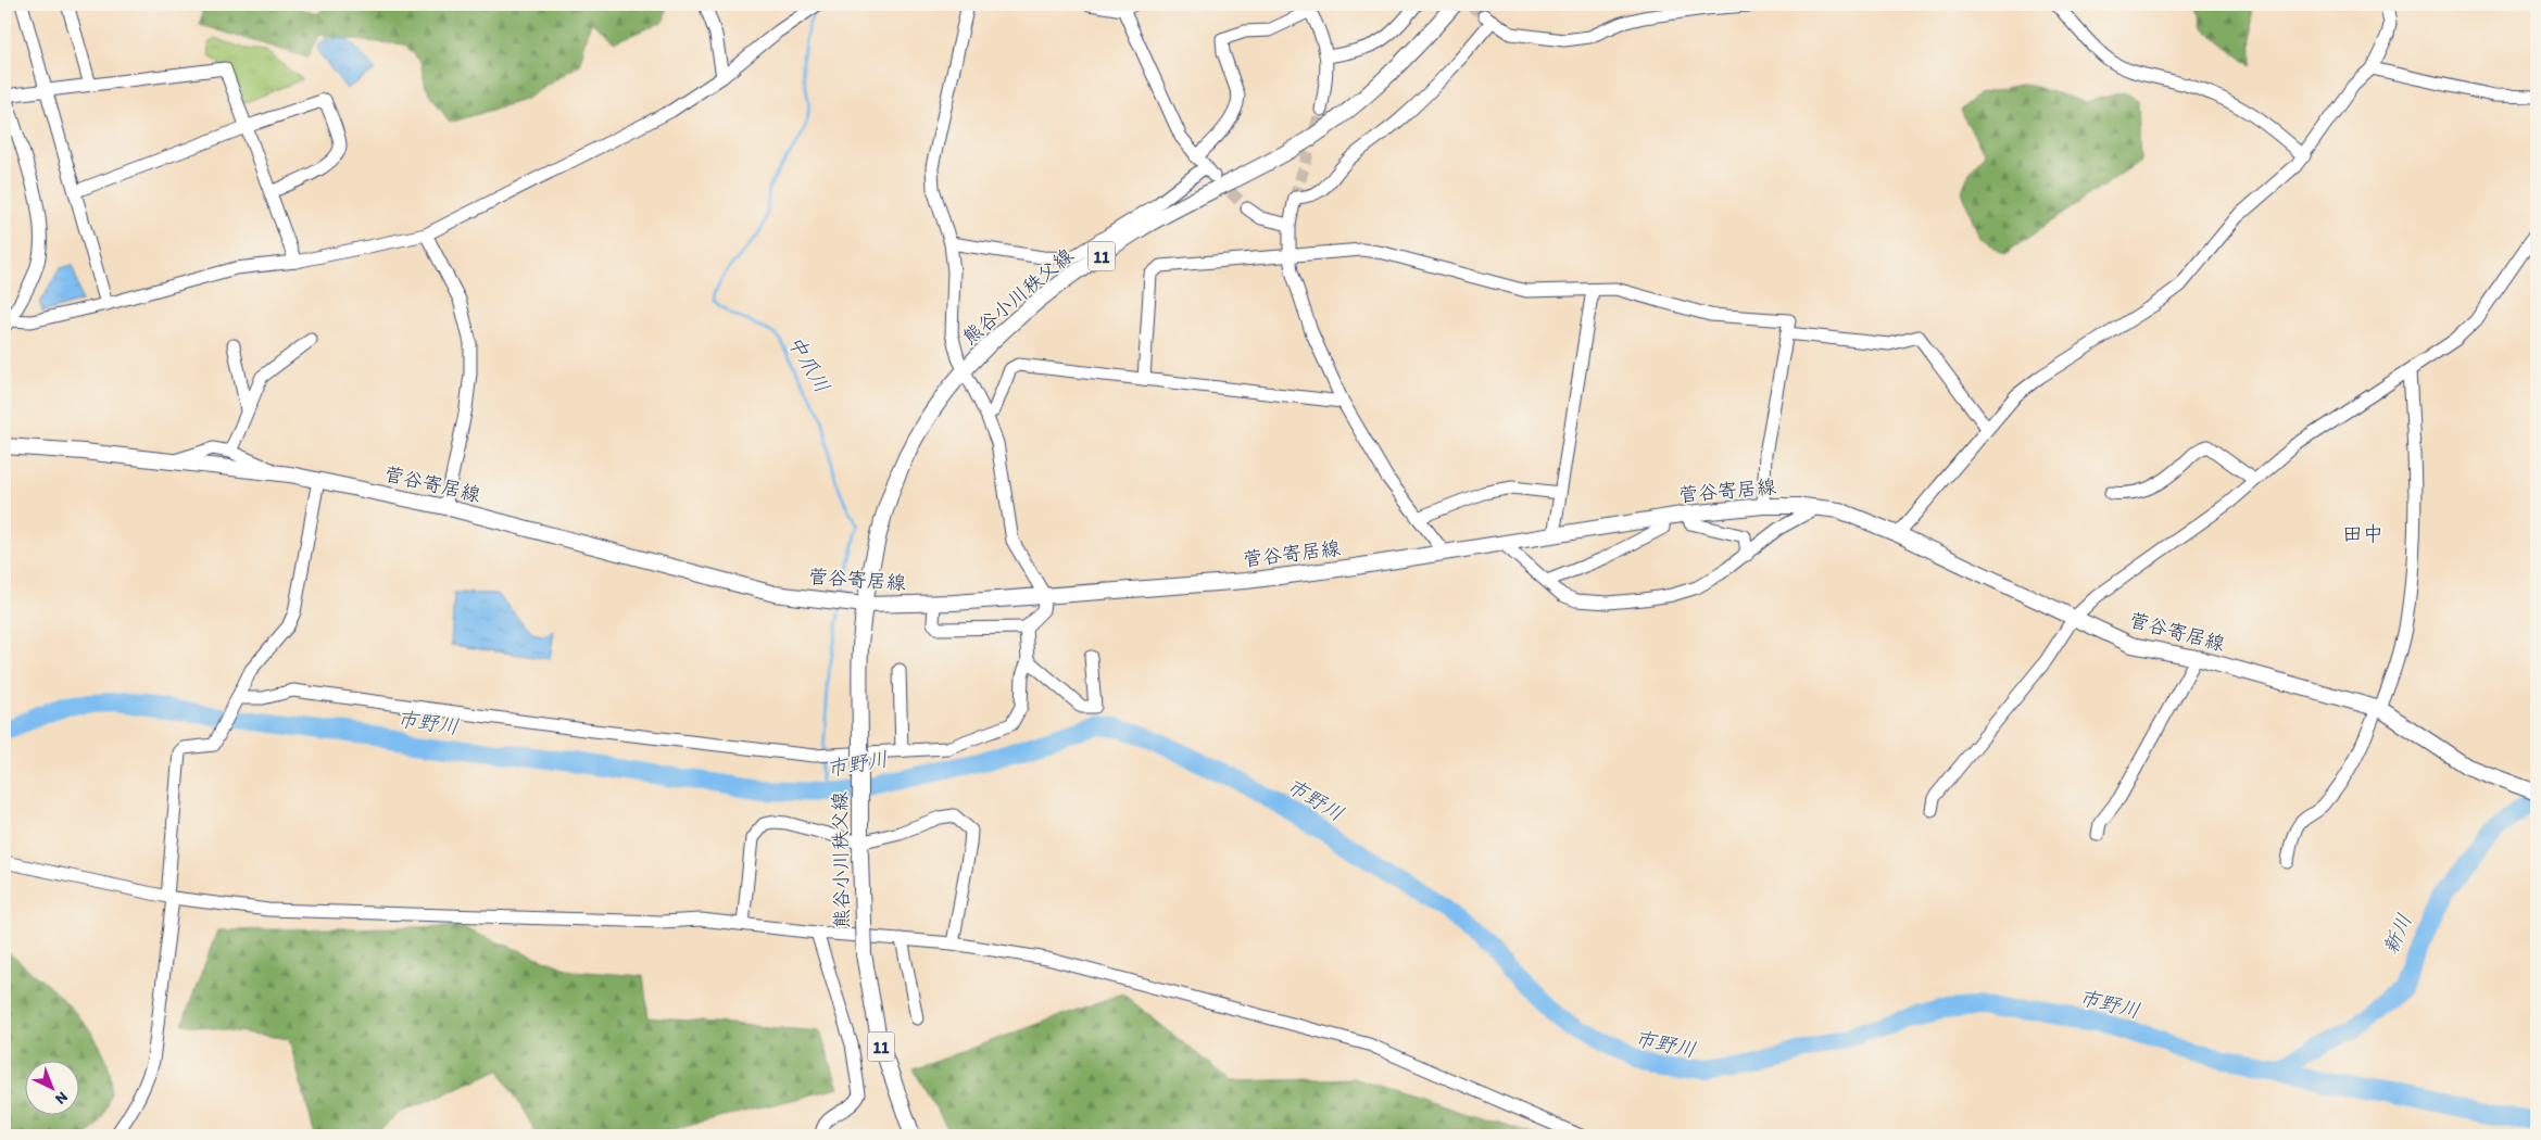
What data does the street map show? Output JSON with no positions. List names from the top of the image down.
{
  "streets": {
    "main road": ["11", "熊谷小川秩父線", "菅谷寄居線"]
  },
  "crossings": [
    ["熊谷小川秩父線", "菅谷寄居線"]
  ],
  "districts": ["田中"],
  "water": ["中爪川", "市野川", "新川"],
  "north": "bottom right"
}
